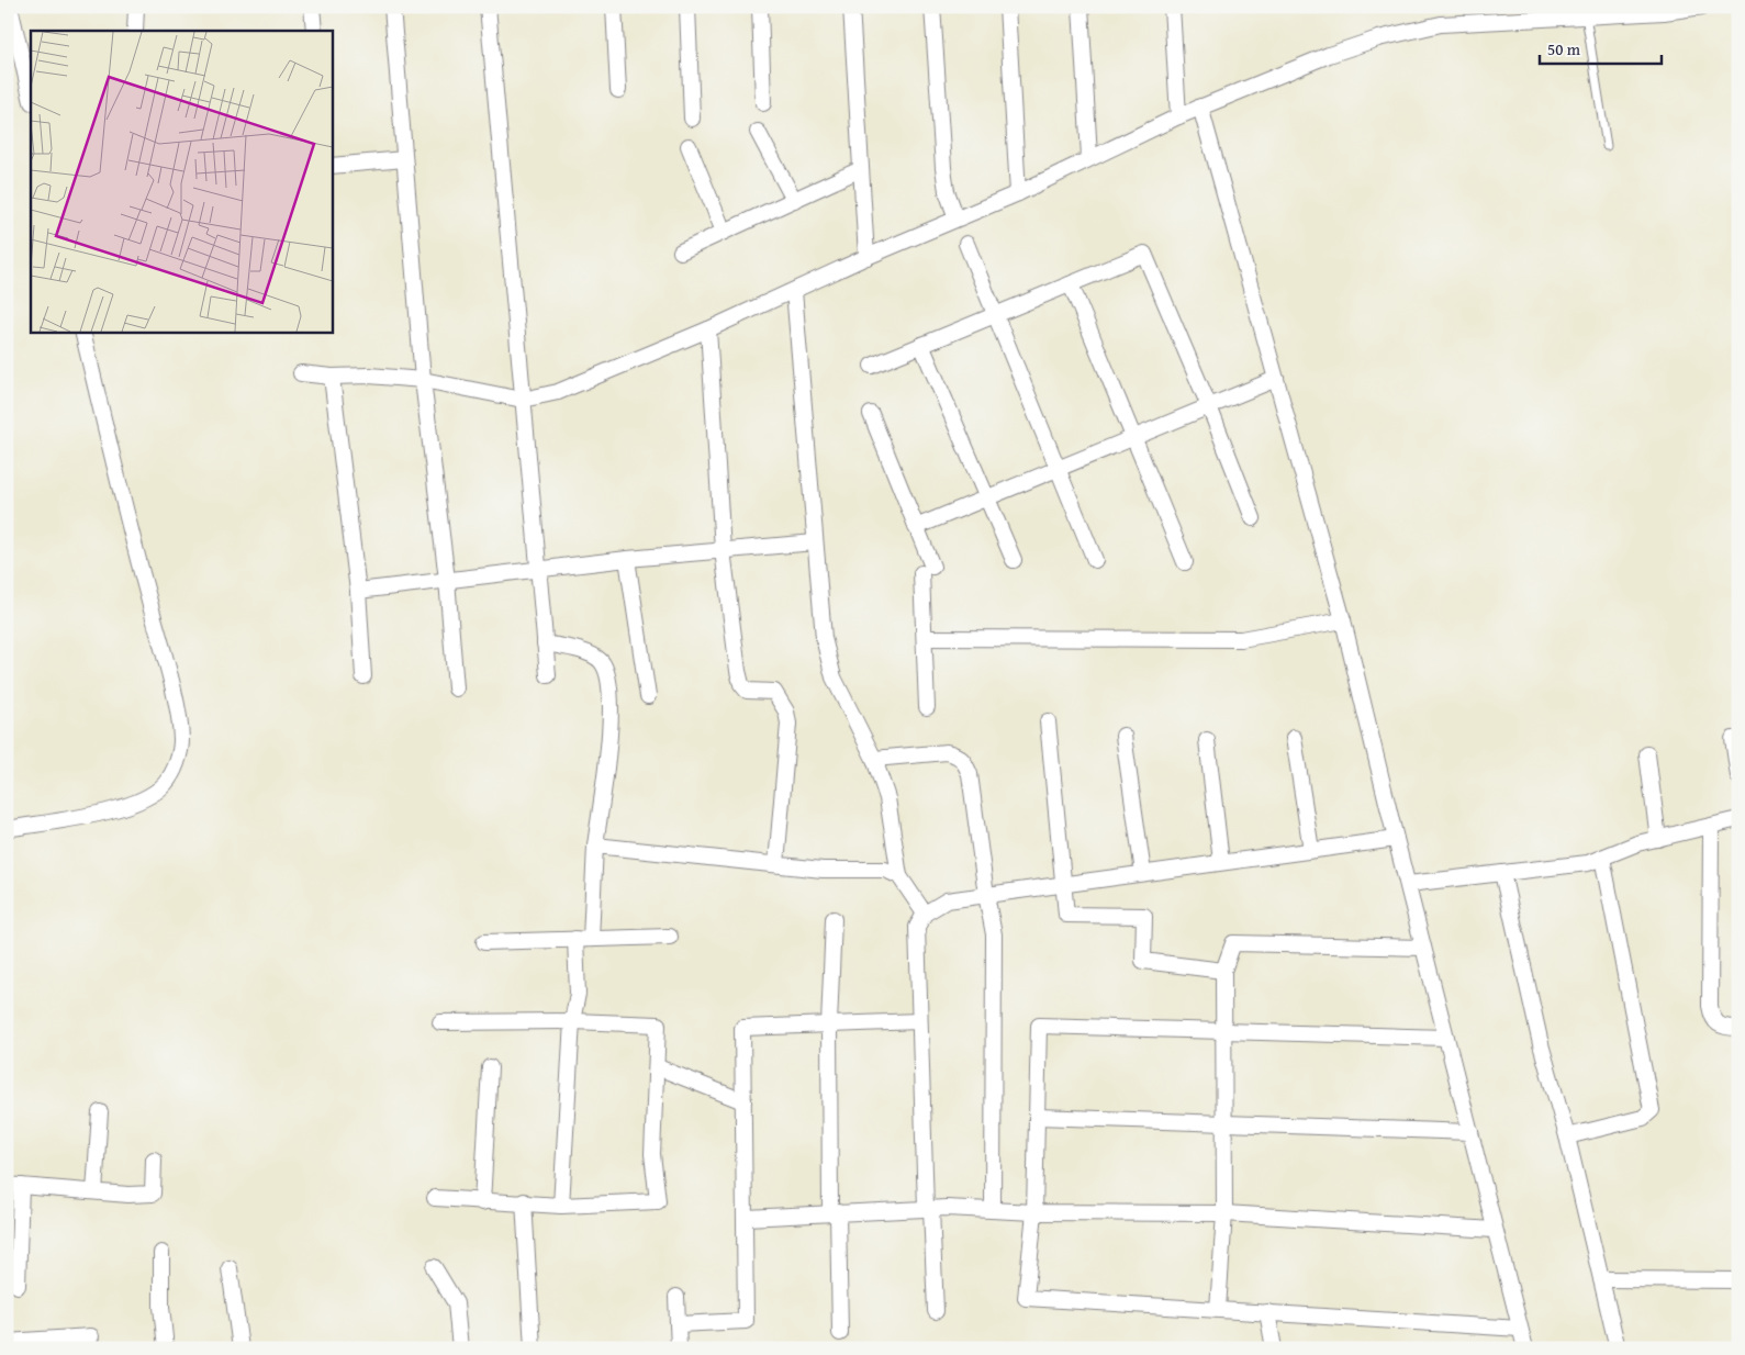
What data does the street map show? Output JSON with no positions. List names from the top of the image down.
{
  "scale_bar": "50 m"
}
